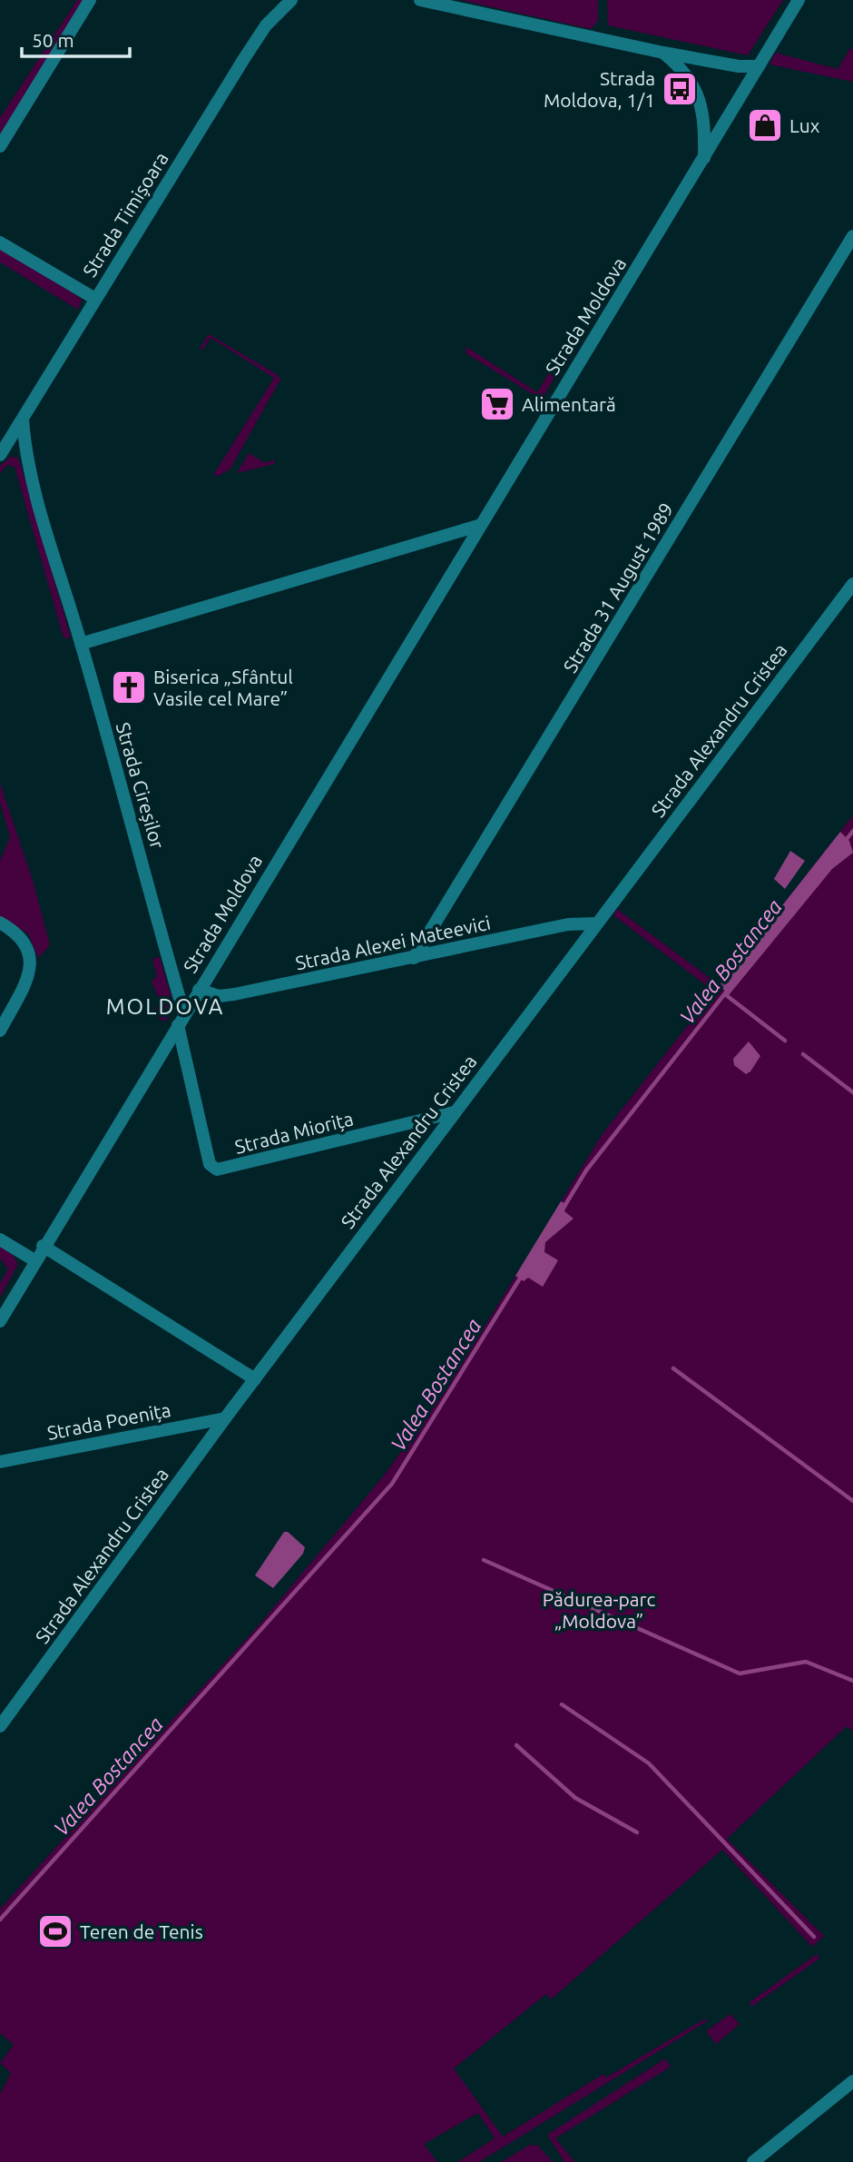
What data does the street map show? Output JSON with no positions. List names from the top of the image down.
{
  "streets": {
    "street": [
      "Strada Timișoara",
      "Strada Moldova",
      "Strada 31 August 1989",
      "Strada Alexandru Cristea",
      "Strada Cireșilor",
      "Strada Alexei Mateevici",
      "Strada Miorița",
      "Strada Poenița"
    ]
  },
  "crossings": [
    ["Strada Timișoara", "Strada Cireșilor"],
    ["Strada Moldova", "Strada Cireșilor"],
    ["Strada Moldova", "Strada Alexei Mateevici"],
    ["Strada Moldova", "Strada Miorița"],
    ["Strada 31 August 1989", "Strada Alexei Mateevici"],
    ["Strada Alexandru Cristea", "Strada Alexei Mateevici"],
    ["Strada Alexandru Cristea", "Strada Miorița"],
    ["Strada Alexandru Cristea", "Strada Poenița"],
    ["Strada Cireșilor", "Strada Miorița"]
  ],
  "districts": ["MOLDOVA"],
  "water": ["Valea Bostancea"],
  "parks": ["Pădurea-parc „Moldova”"],
  "places": {
    "bus stop": ["Strada Moldova, 1/1"],
    "shop": ["Lux"],
    "supermarket": ["Alimentară"],
    "church": ["Biserica „Sfântul Vasile cel Mare”"],
    "sports": ["Teren de Tenis"]
  },
  "scale_bar": "50 m"
}
